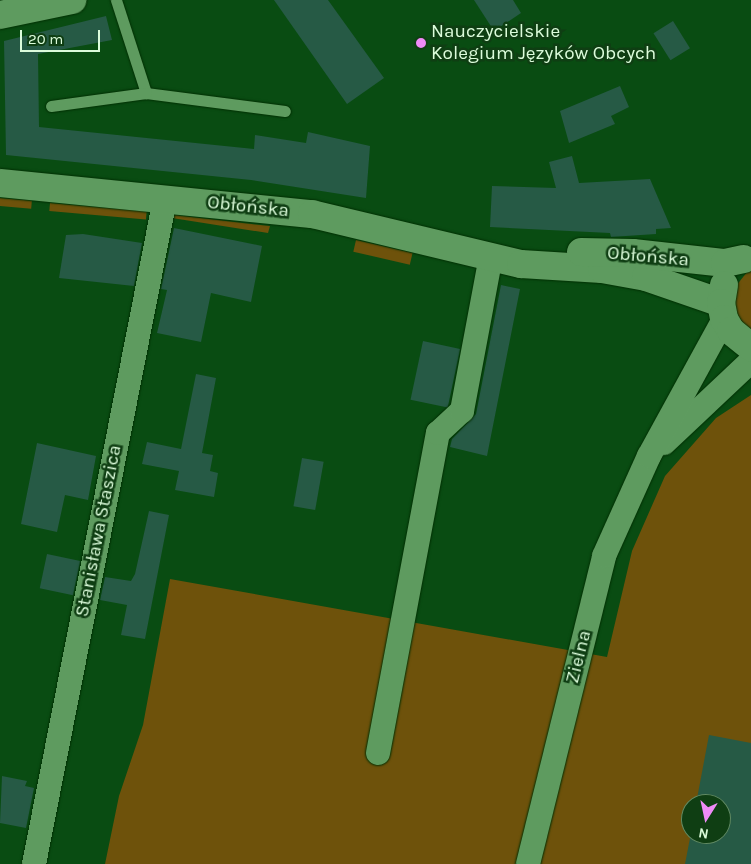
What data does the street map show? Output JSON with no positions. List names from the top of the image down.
{
  "streets": {
    "street": ["Obłońska", "Stanisława Staszica", "Zielna"]
  },
  "crossings": [
    ["Obłońska", "Stanisława Staszica"],
    ["Obłońska", "Zielna"]
  ],
  "places": ["Nauczycielskie Kolegium Języków Obcych"],
  "scale_bar": "20 m",
  "north": "bottom"
}
